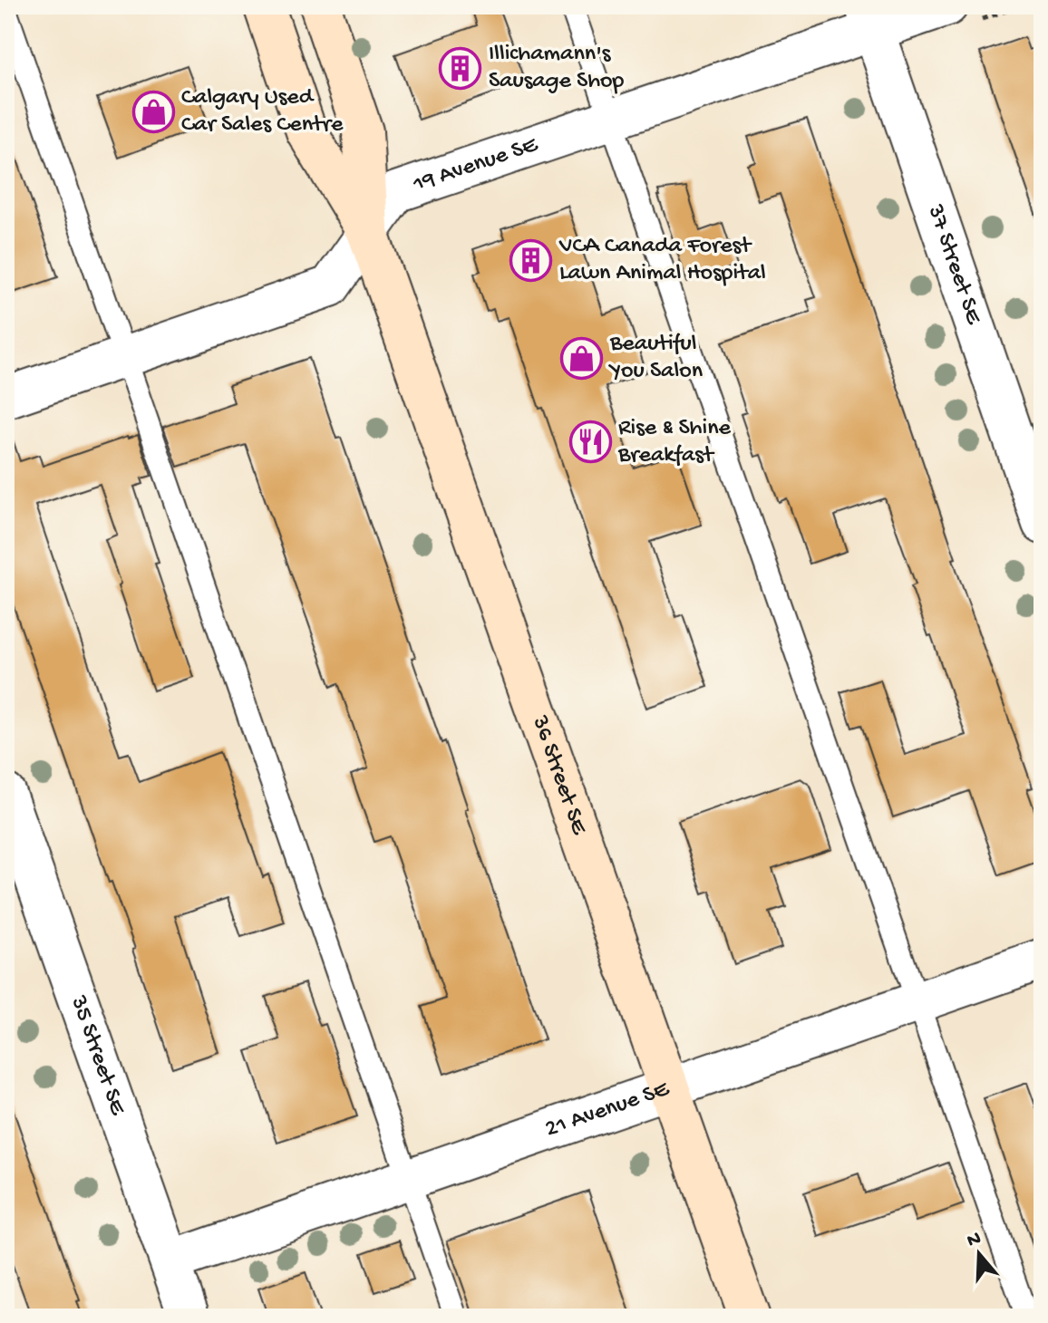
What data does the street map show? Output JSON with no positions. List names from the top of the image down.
{
  "streets": {
    "main road": ["36 Street SE"],
    "street": [
      "19 Avenue SE",
      "37 Street SE",
      "35 Street SE",
      "21 Avenue SE"
    ]
  },
  "crossings": [
    ["19 Avenue SE", "37 Street SE"],
    ["19 Avenue SE", "36 Street SE"],
    ["36 Street SE", "21 Avenue SE"],
    ["35 Street SE", "21 Avenue SE"]
  ],
  "places": {
    "building": ["Illichamann's Sausage Shop", "VCA Canada Forest Lawn Animal Hospital"],
    "shop": ["Calgary Used Car Sales Centre", "Beautiful You Salon"],
    "restaurant": ["Rise & Shine Breakfast"]
  },
  "north": "top"
}
